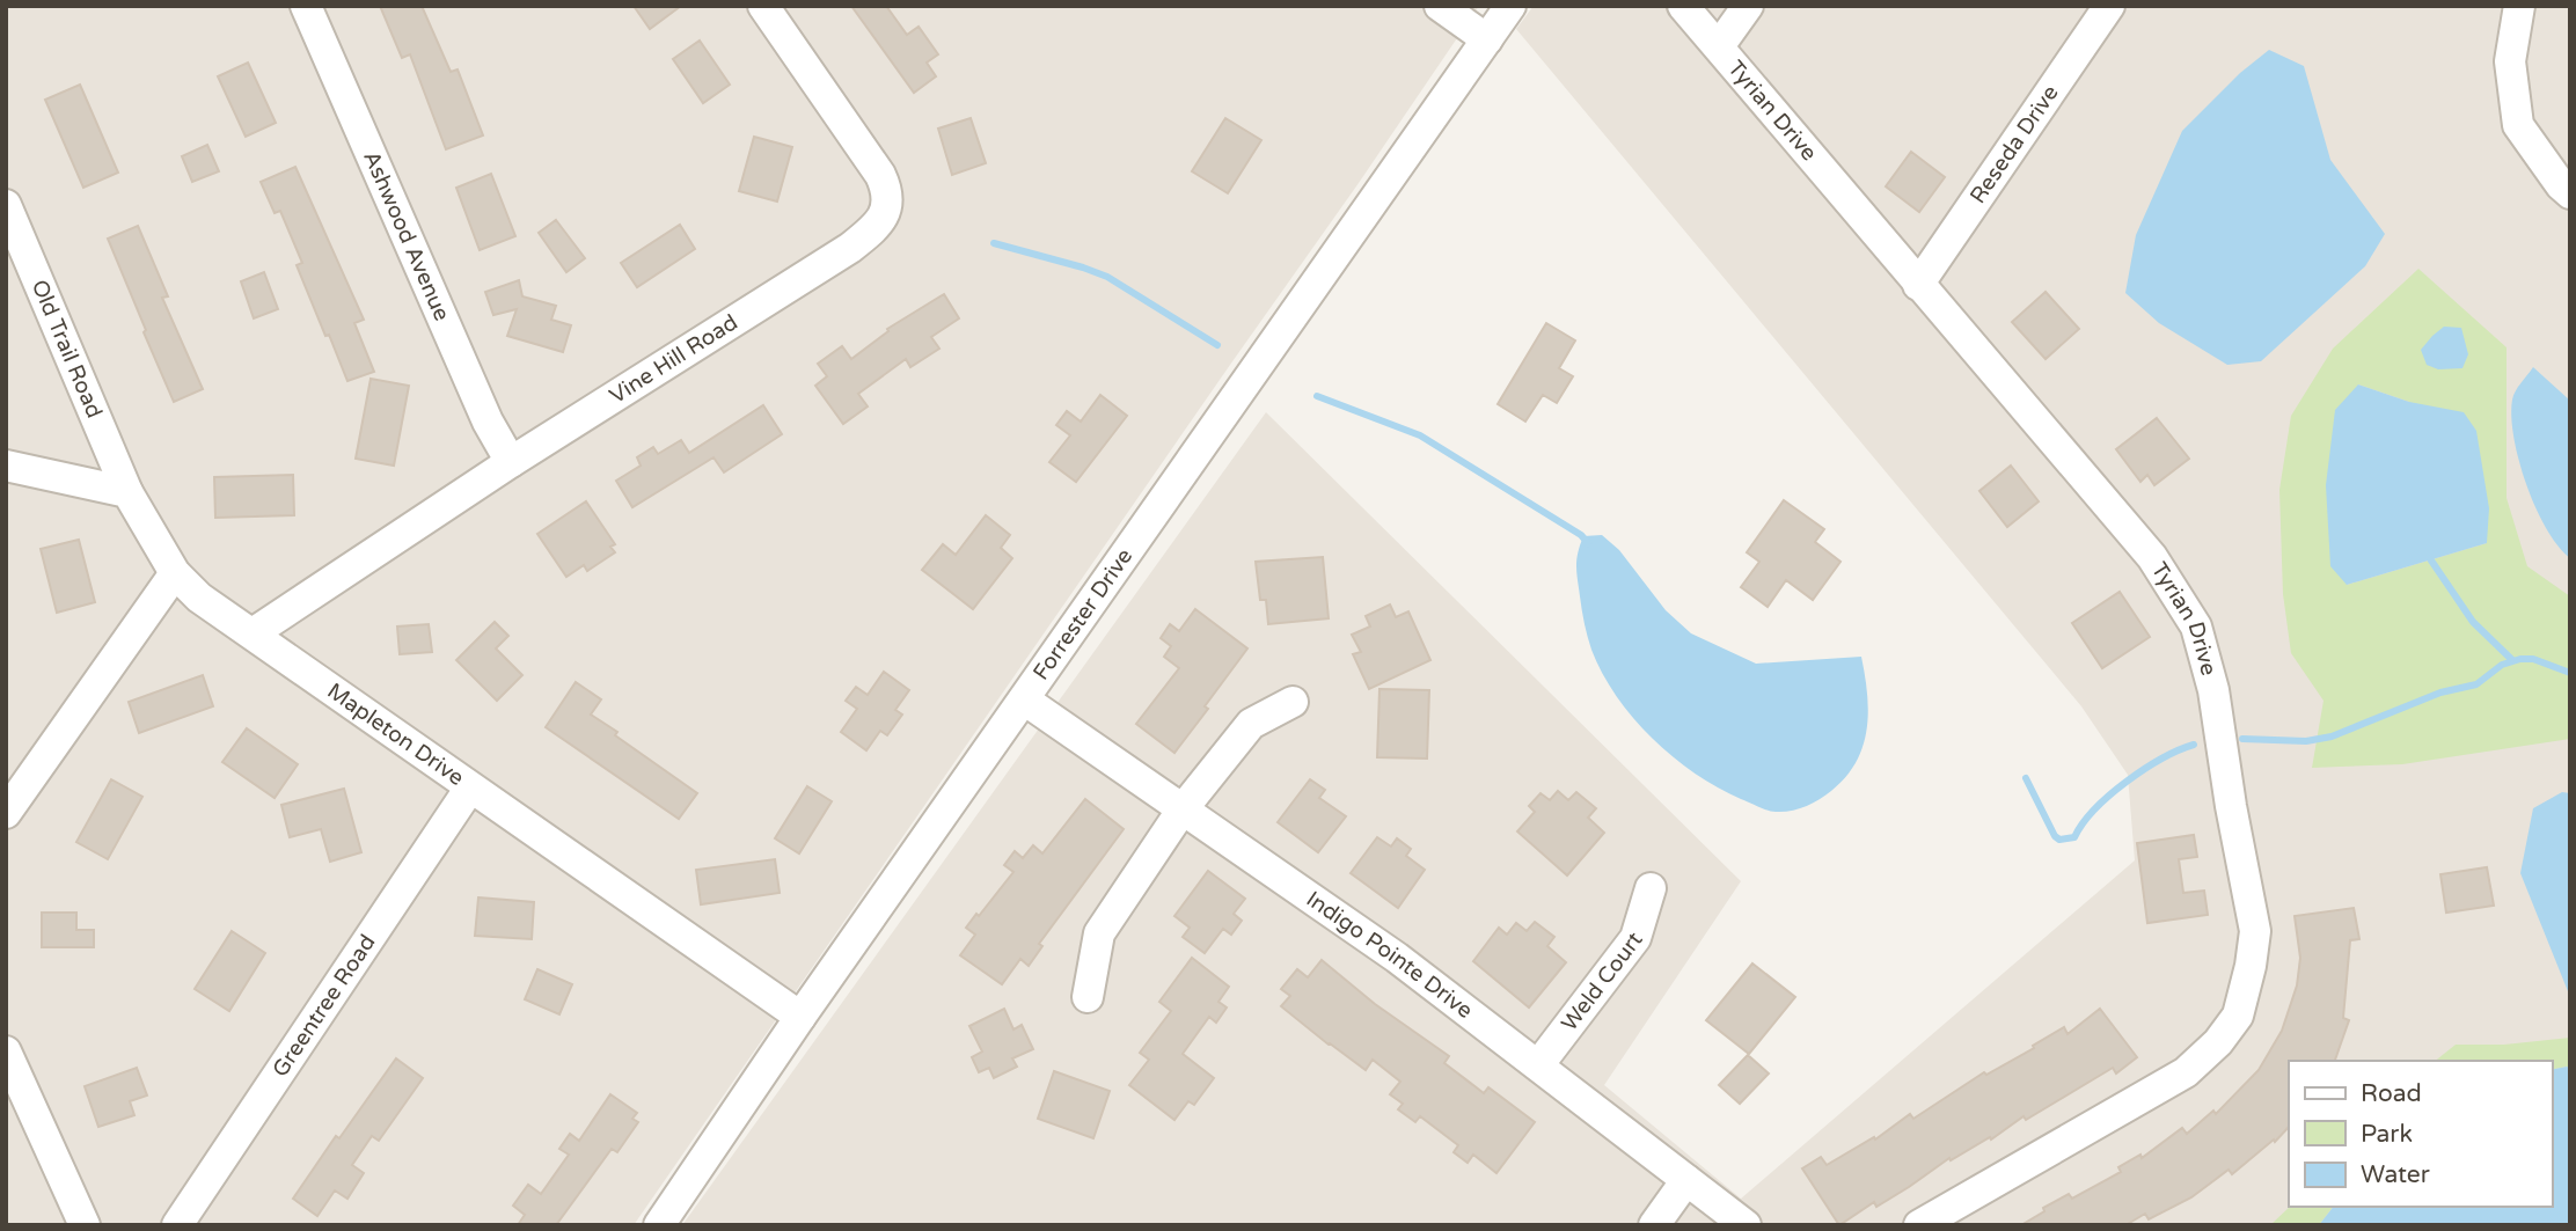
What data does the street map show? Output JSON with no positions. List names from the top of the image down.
{
  "streets": {
    "street": [
      "Tyrian Drive",
      "Reseda Drive",
      "Ashwood Avenue",
      "Old Trail Road",
      "Vine Hill Road",
      "Forrester Drive",
      "Mapleton Drive",
      "Indigo Pointe Drive",
      "Weld Court",
      "Greentree Road"
    ]
  },
  "crossings": [
    ["Tyrian Drive", "Reseda Drive"],
    ["Ashwood Avenue", "Vine Hill Road"],
    ["Old Trail Road", "Mapleton Drive"],
    ["Vine Hill Road", "Mapleton Drive"],
    ["Forrester Drive", "Mapleton Drive"],
    ["Forrester Drive", "Indigo Pointe Drive"],
    ["Mapleton Drive", "Greentree Road"],
    ["Indigo Pointe Drive", "Weld Court"]
  ],
  "legend": ["Road", "Park", "Water"]
}
